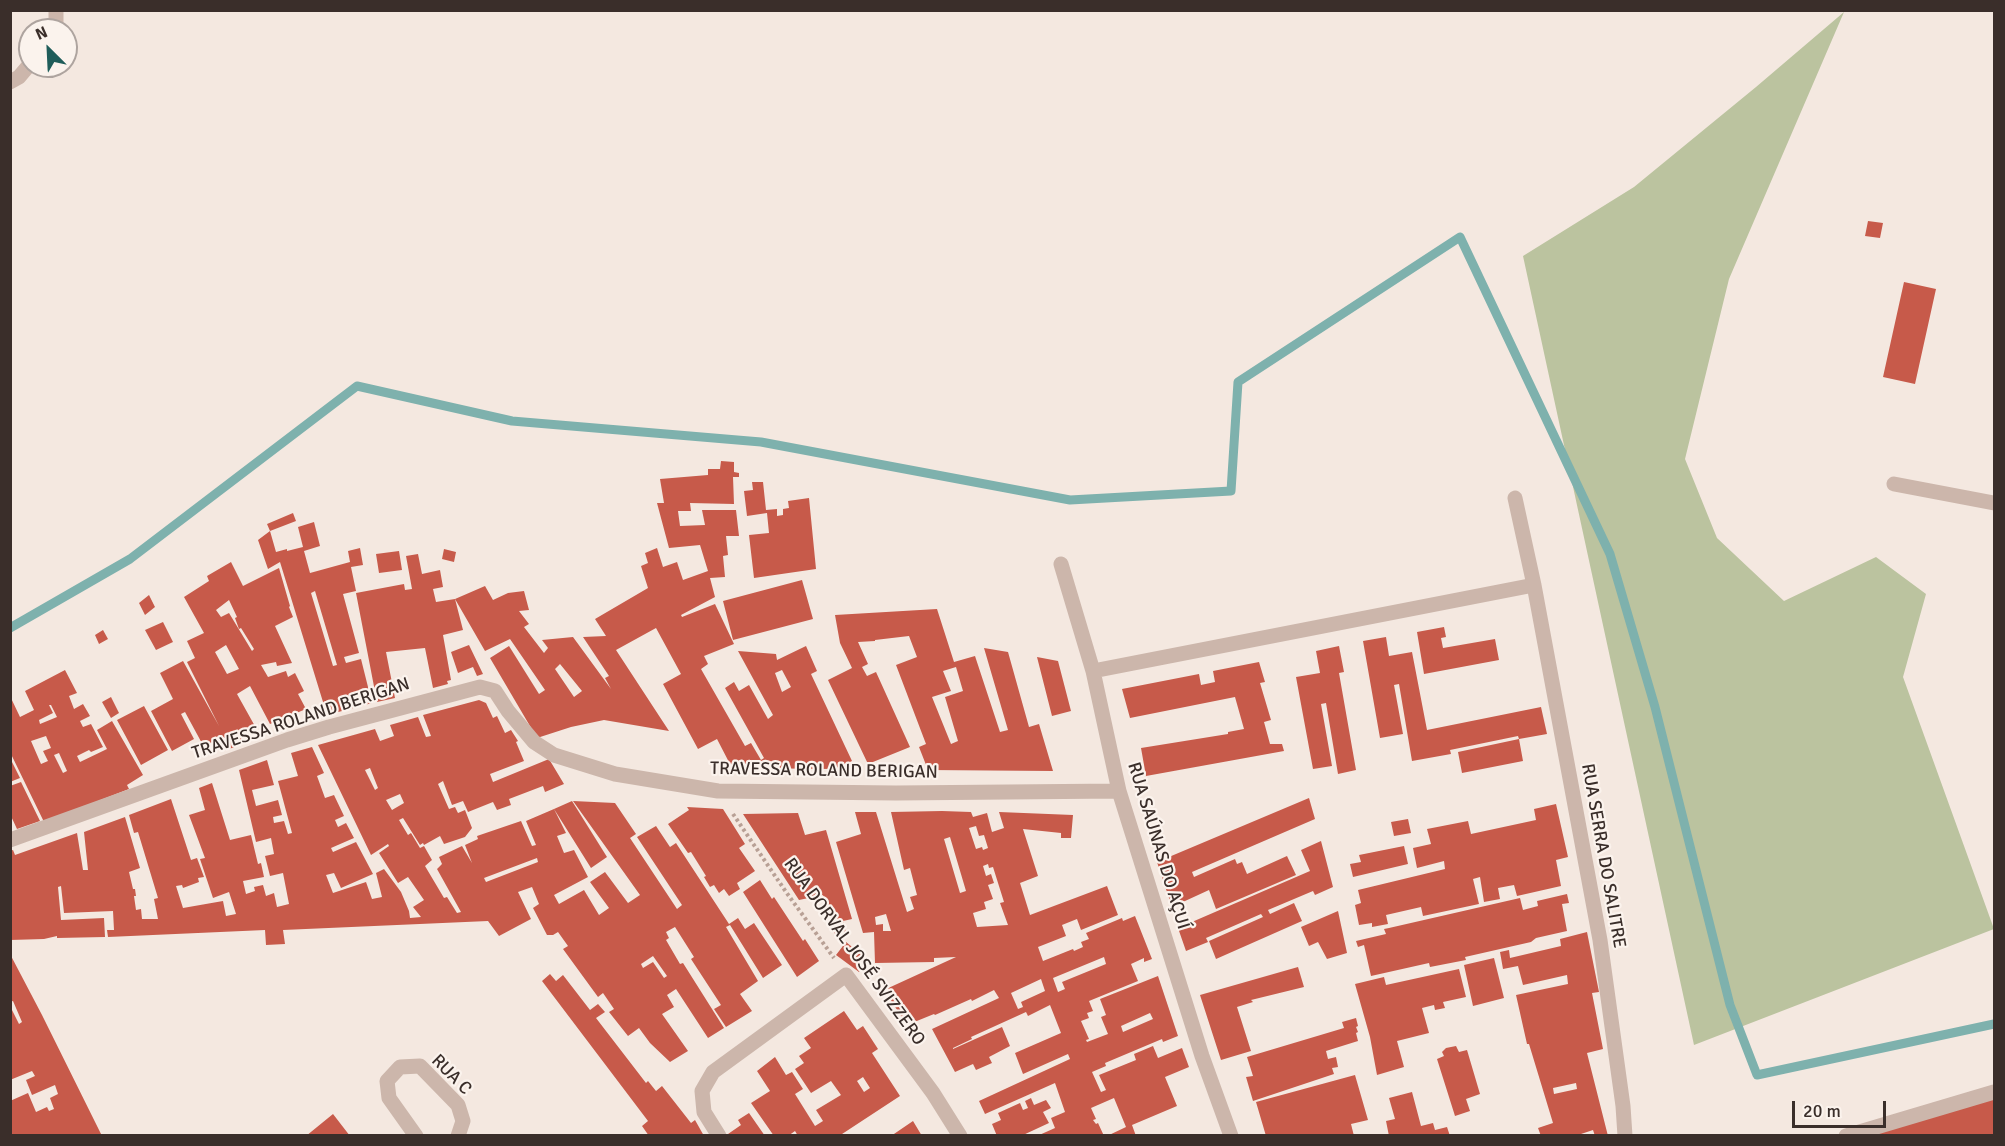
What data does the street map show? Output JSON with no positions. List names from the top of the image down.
{
  "streets": {
    "street": [
      "TRAVESSA ROLAND BERIGAN",
      "RUA SAÚNAS DO AÇUÍ",
      "RUA SERRA DO SALITRE",
      "RUA DORVAL JOSÉ SVIZZERO",
      "RUA C"
    ]
  },
  "crossings": [
    ["TRAVESSA ROLAND BERIGAN", "RUA SAÚNAS DO AÇUÍ"],
    ["TRAVESSA ROLAND BERIGAN", "RUA DORVAL JOSÉ SVIZZERO"]
  ],
  "scale_bar": "20 m",
  "north": "top left"
}
